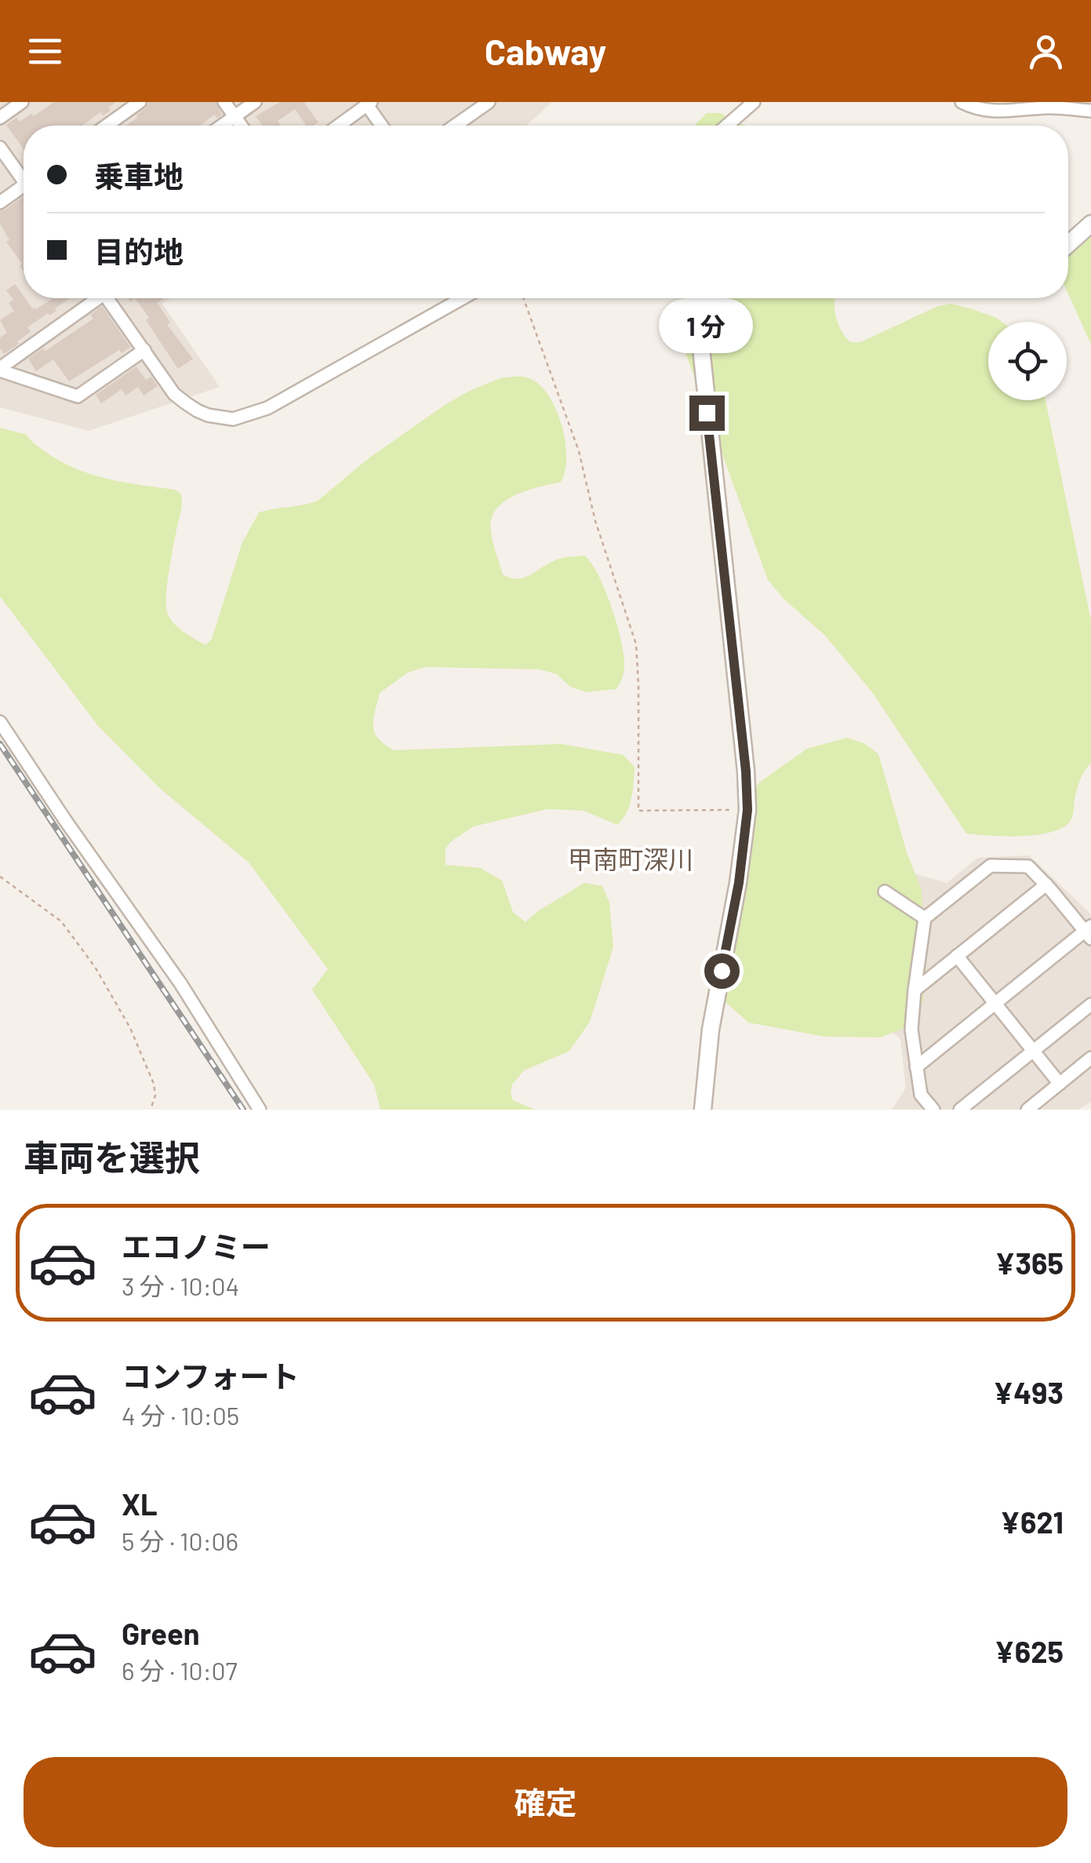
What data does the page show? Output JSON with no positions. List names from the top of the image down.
{
  "districts": ["甲南町深川"],
  "page": {
    "header": "Cabway",
    "banner": ["乗車地", "目的地"],
    "bubble": "1 分",
    "heading": "車両を選択",
    "list": [
      {
        "name": "エコノミー",
        "note": "3 分 · 10:04",
        "value": "¥365"
      },
      {
        "name": "コンフォート",
        "note": "4 分 · 10:05",
        "value": "¥493"
      },
      {
        "name": "XL",
        "note": "5 分 · 10:06",
        "value": "¥621"
      },
      {
        "name": "Green",
        "note": "6 分 · 10:07",
        "value": "¥625"
      }
    ],
    "buttons": "確定"
  }
}
